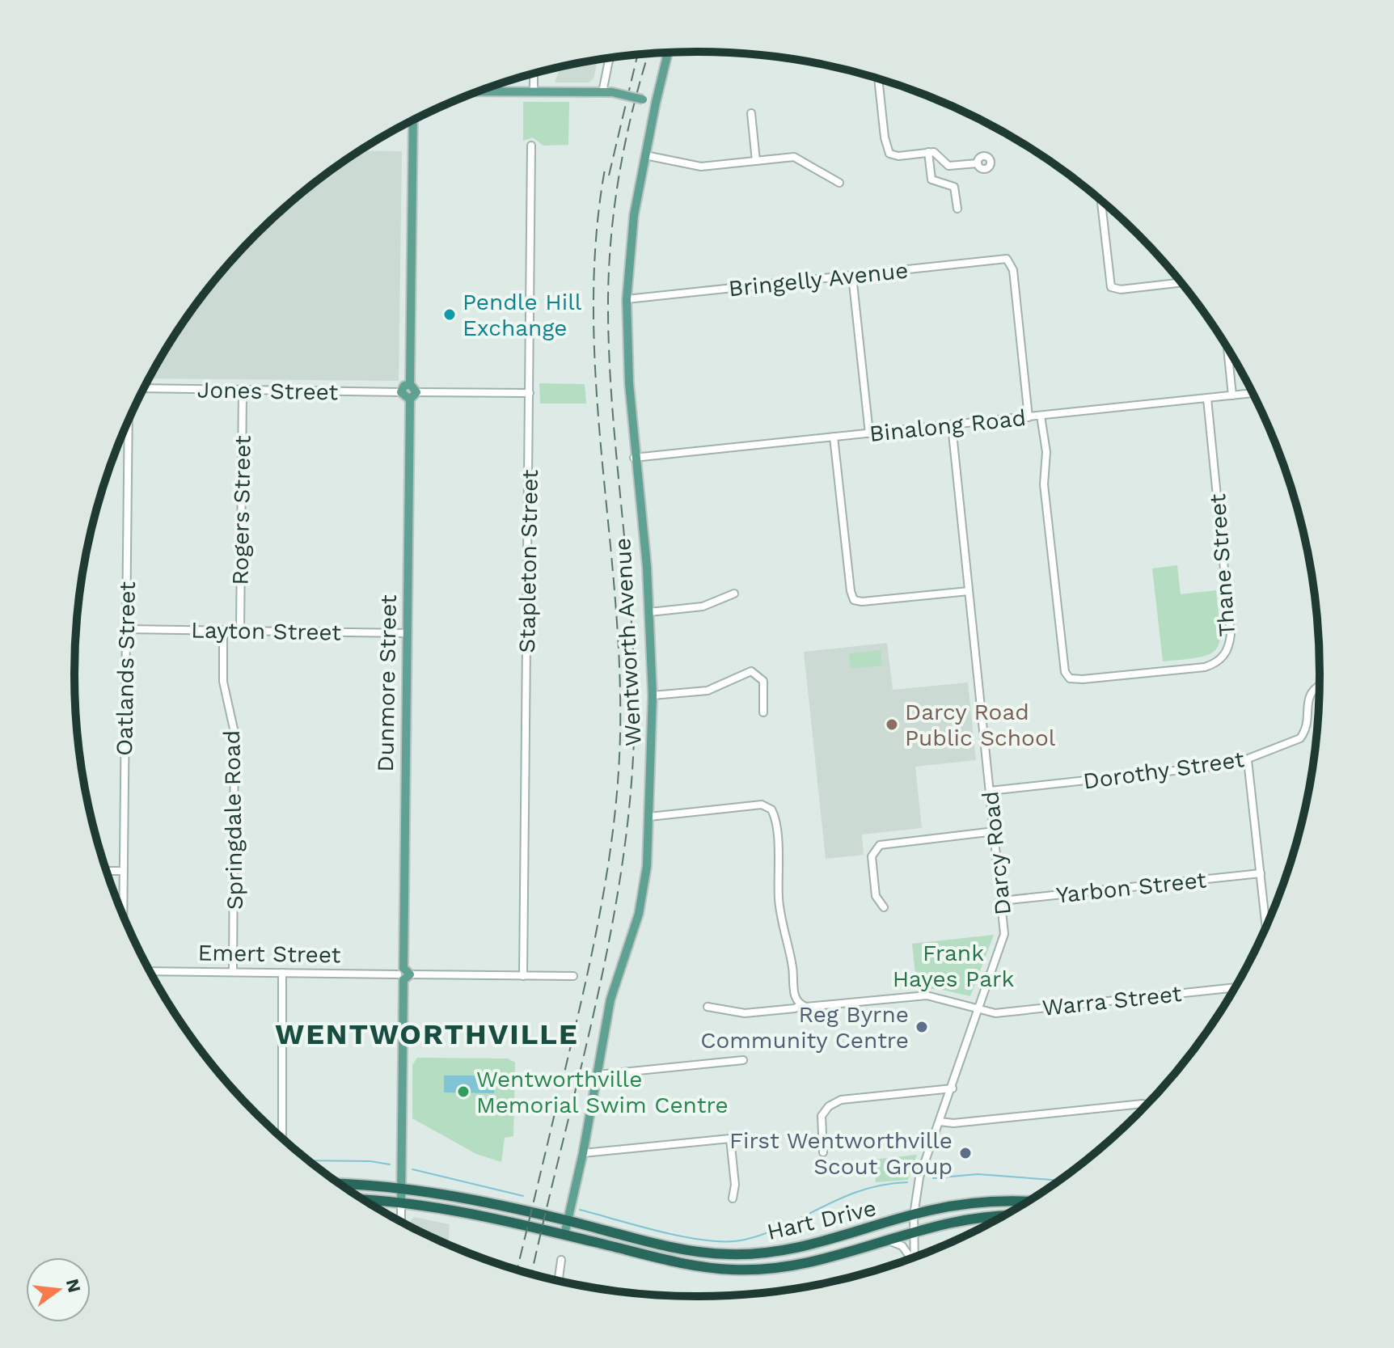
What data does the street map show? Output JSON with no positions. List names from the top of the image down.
{
  "streets": {
    "highway": ["Hart Drive"],
    "main road": ["Wentworth Avenue", "Dunmore Street"],
    "street": [
      "Bringelly Avenue",
      "Jones Street",
      "Binalong Road",
      "Rogers Street",
      "Stapleton Street",
      "Thane Street",
      "Layton Street",
      "Oatlands Street",
      "Dorothy Street",
      "Springdale Road",
      "Darcy Road",
      "Yarbon Street",
      "Emert Street",
      "Warra Street"
    ]
  },
  "crossings": [
    ["Bringelly Avenue", "Binalong Road"],
    ["Bringelly Avenue", "Wentworth Avenue"],
    ["Jones Street", "Rogers Street"],
    ["Jones Street", "Dunmore Street"],
    ["Binalong Road", "Thane Street"],
    ["Binalong Road", "Wentworth Avenue"],
    ["Binalong Road", "Darcy Road"],
    ["Rogers Street", "Layton Street"],
    ["Stapleton Street", "Emert Street"],
    ["Layton Street", "Oatlands Street"],
    ["Layton Street", "Dunmore Street"],
    ["Layton Street", "Springdale Road"],
    ["Wentworth Avenue", "Hart Drive"],
    ["Dunmore Street", "Emert Street"],
    ["Dunmore Street", "Hart Drive"],
    ["Dorothy Street", "Darcy Road"],
    ["Springdale Road", "Emert Street"],
    ["Darcy Road", "Yarbon Street"],
    ["Darcy Road", "Warra Street"],
    ["Darcy Road", "Hart Drive"]
  ],
  "districts": ["WENTWORTHVILLE"],
  "parks": ["Frank Hayes Park"],
  "places": [
    "Pendle Hill Exchange",
    "Darcy Road Public School",
    "Reg Byrne Community Centre",
    "Wentworthville Memorial Swim Centre",
    "First Wentworthville Scout Group"
  ],
  "north": "right"
}
